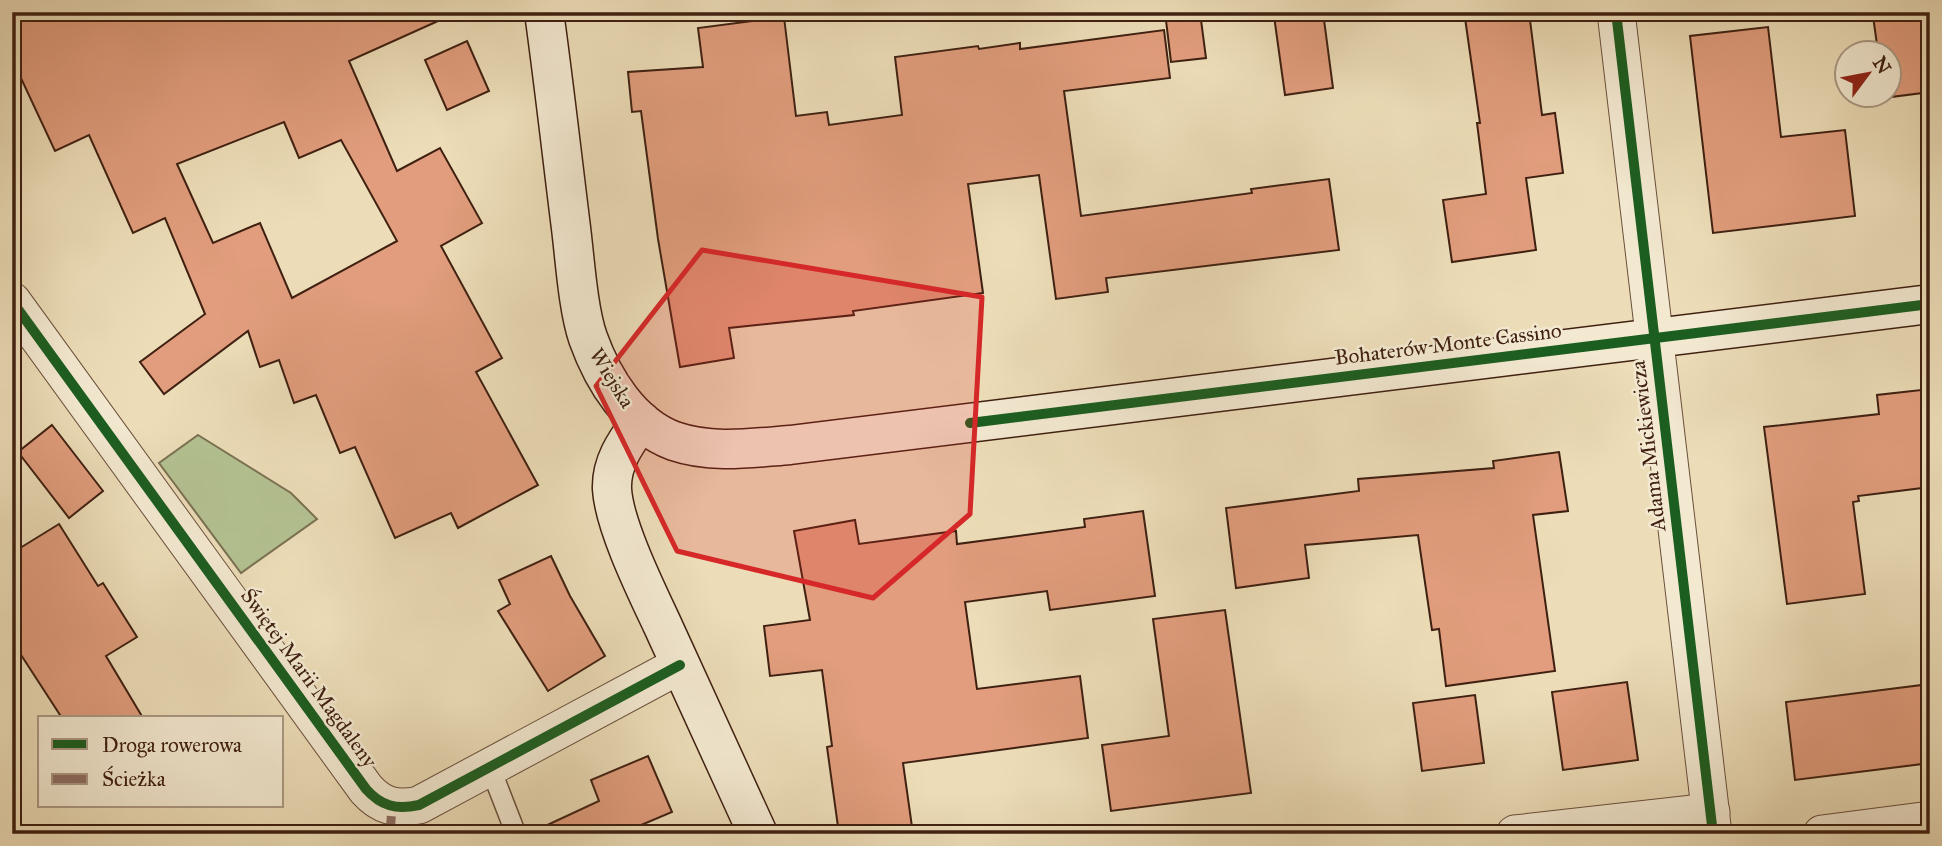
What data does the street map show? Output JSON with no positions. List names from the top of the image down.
{
  "streets": {
    "street": [
      "Bohaterów Monte Cassino",
      "Wiejska",
      "Adama Mickiewicza",
      "Świętej Marii Magdaleny"
    ]
  },
  "crossings": [
    ["Bohaterów Monte Cassino", "Wiejska"],
    ["Bohaterów Monte Cassino", "Adama Mickiewicza"],
    ["Wiejska", "Świętej Marii Magdaleny"]
  ],
  "legend": ["Droga rowerowa", "Ścieżka"],
  "north": "top right"
}
